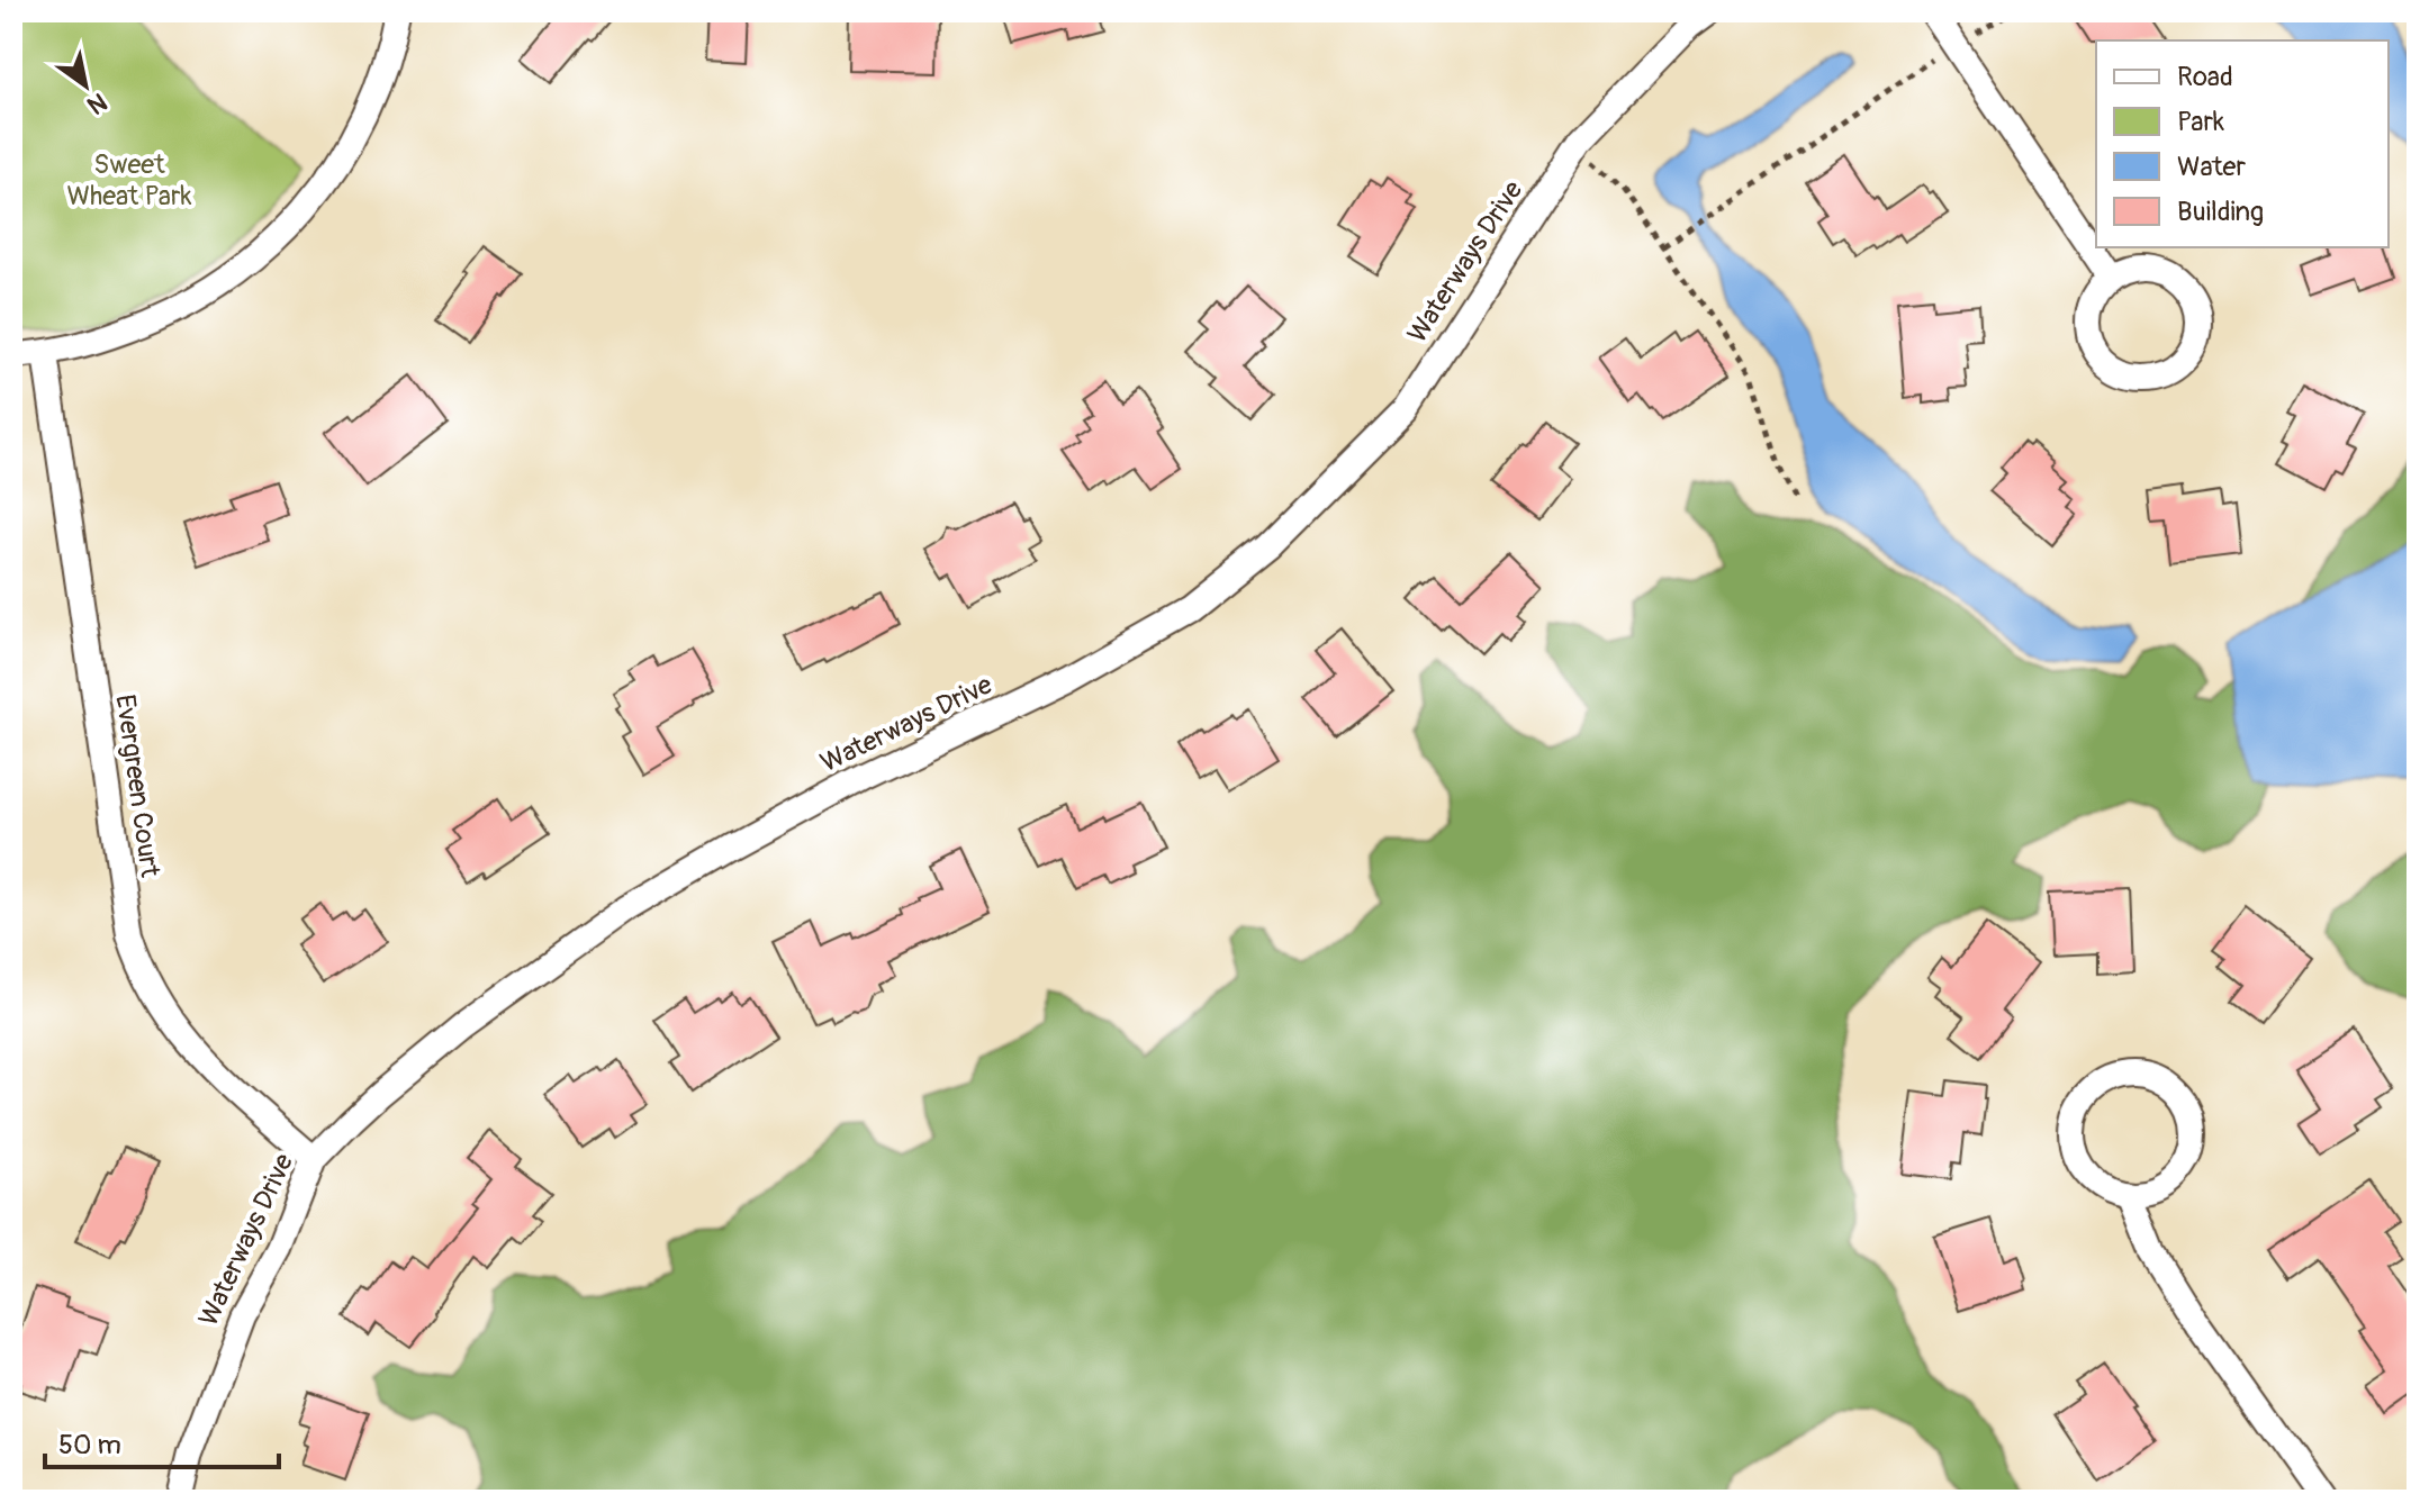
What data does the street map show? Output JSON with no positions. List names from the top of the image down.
{
  "streets": {
    "street": ["Waterways Drive", "Evergreen Court"]
  },
  "crossings": [
    ["Waterways Drive", "Evergreen Court"]
  ],
  "parks": ["Sweet Wheat Park"],
  "legend": [
    "Road",
    "Park",
    "Water",
    "Building"
  ],
  "scale_bar": "50 m",
  "north": "bottom right"
}
